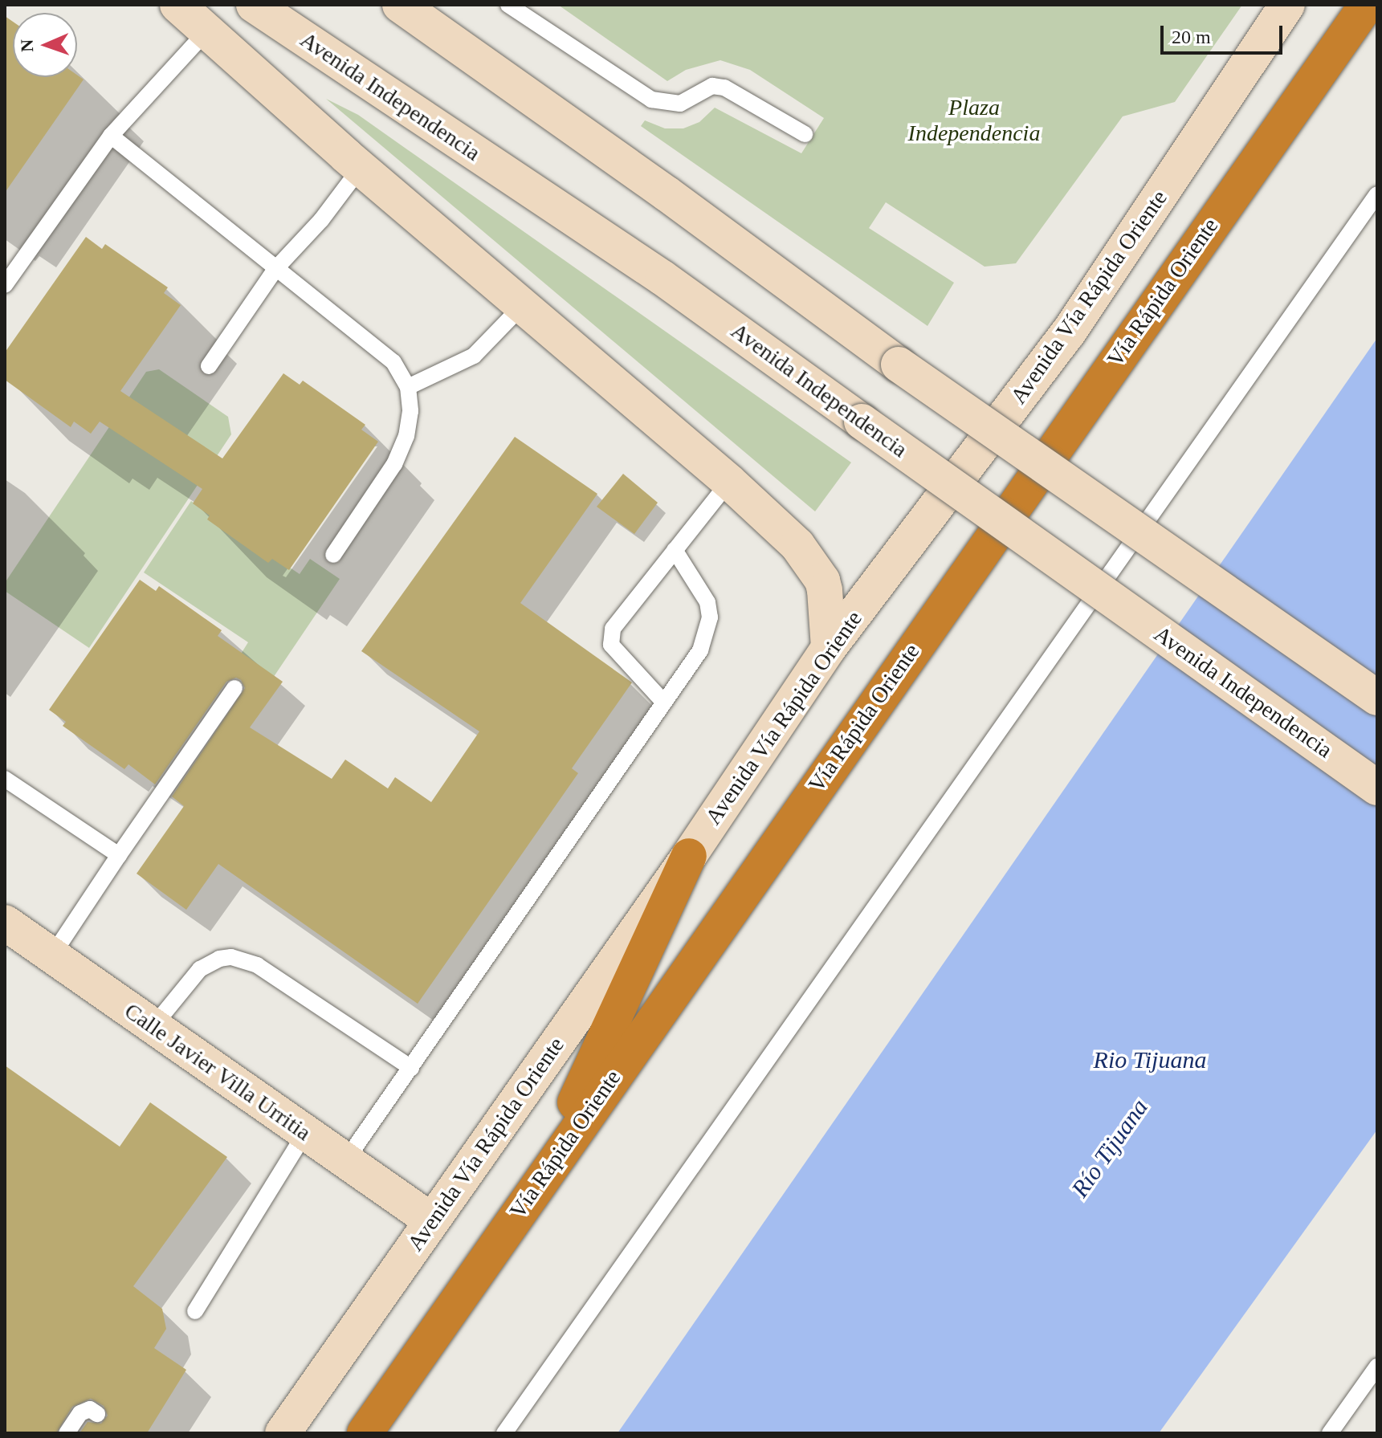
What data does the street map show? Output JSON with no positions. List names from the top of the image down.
{
  "streets": {
    "highway": ["Vía Rápida Oriente"],
    "main road": ["Avenida Independencia", "Avenida Vía Rápida Oriente", "Calle Javier Villa Urritia"]
  },
  "crossings": [
    ["Avenida Vía Rápida Oriente", "Calle Javier Villa Urritia"]
  ],
  "water": ["Rio Tijuana", "Río Tijuana"],
  "parks": ["Plaza Independencia"],
  "scale_bar": "20 m",
  "north": "left"
}
